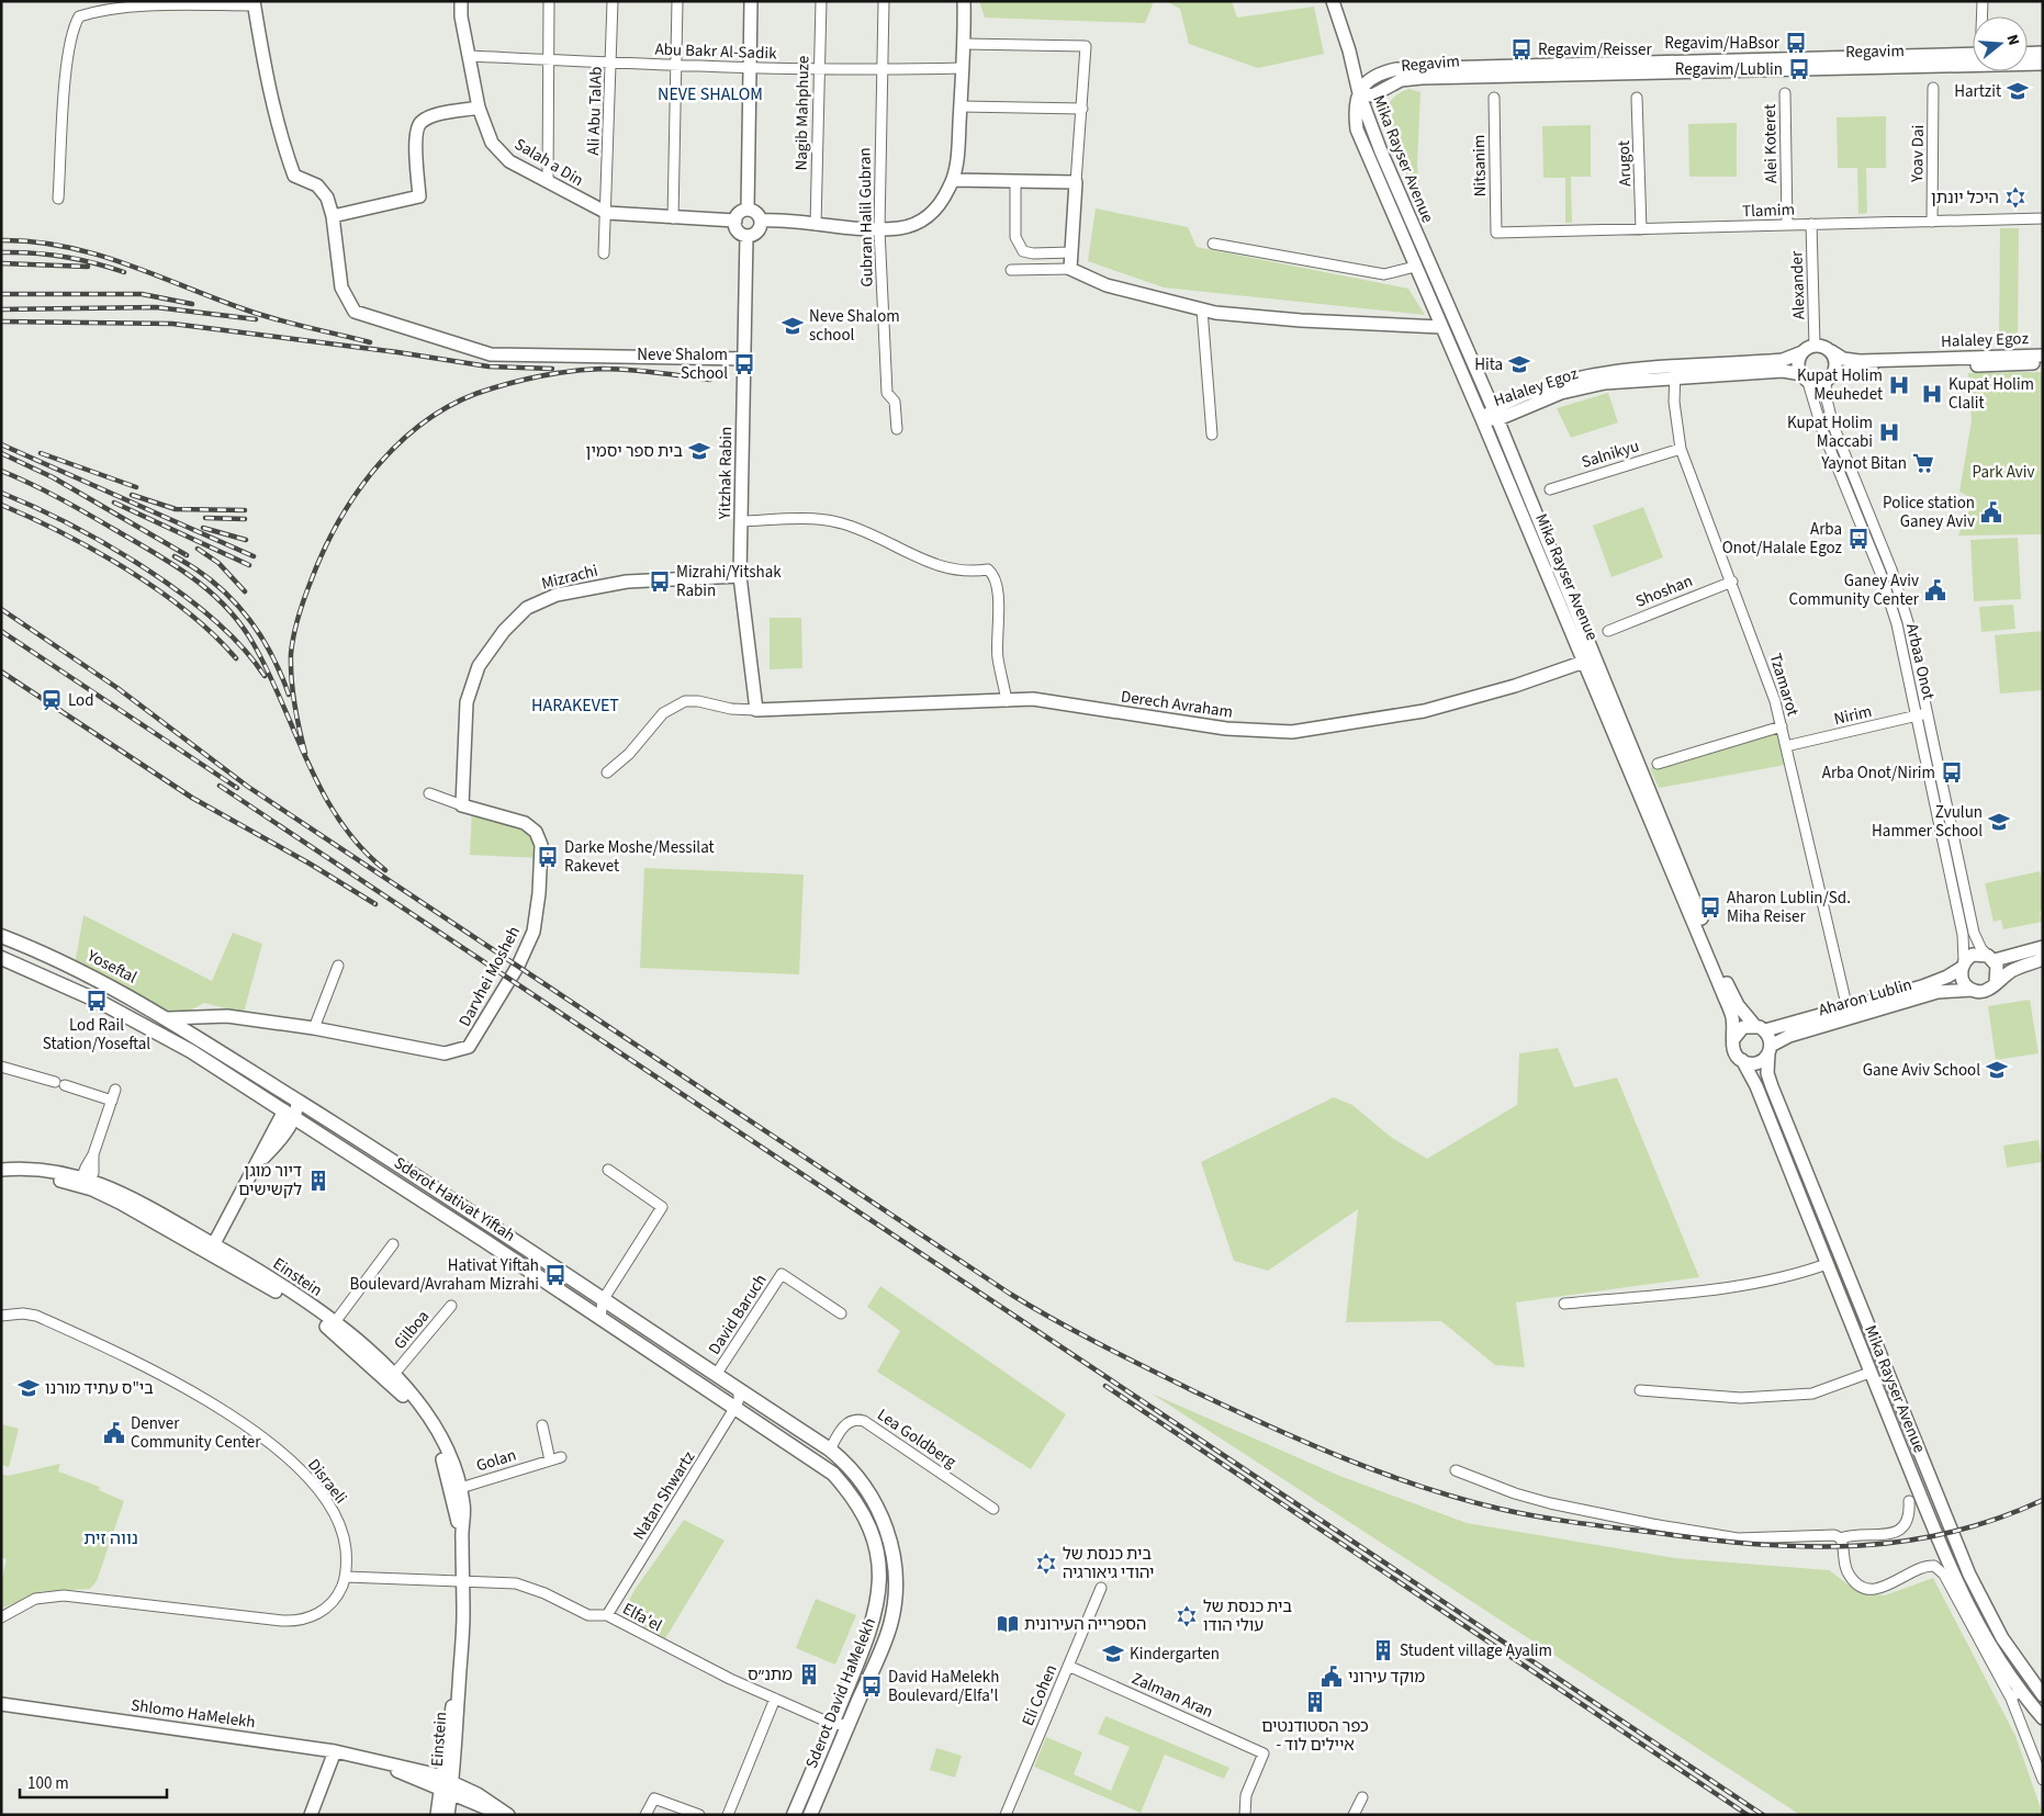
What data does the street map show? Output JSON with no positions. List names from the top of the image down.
{
  "streets": {
    "main road": ["Yoseftal", "Sderot Hativat Yiftah", "Sderot David HaMelekh"],
    "street": [
      "Abu Bakr Al-Sadik",
      "Regavim",
      "Ali Abu TalAb",
      "Nagib Mahphuze",
      "Alei Koteret",
      "Yoav Dai",
      "Mika Rayser Avenue",
      "Salah a Din",
      "Arugot",
      "Nitsanim",
      "Tlamim",
      "Gubran Halil Gubran",
      "Alexander",
      "Halaley Egoz",
      "Salnikyu",
      "Yitzhak Rabin",
      "Mizrachi",
      "Shoshan",
      "Arbaa Onot",
      "Tzamarot",
      "Derech Avraham",
      "Nirim",
      "Darvhei Mosheh",
      "Aharon Lublin",
      "Einstein",
      "David Baruch",
      "Gilboa",
      "Lea Goldberg",
      "Golan",
      "Disraeli",
      "Natan Shwartz",
      "Elfa'el",
      "Eli Cohen",
      "Zalman Aran",
      "Shlomo HaMelekh"
    ]
  },
  "crossings": [
    ["Abu Bakr Al-Sadik", "Ali Abu TalAb"],
    ["Abu Bakr Al-Sadik", "Nagib Mahphuze"],
    ["Abu Bakr Al-Sadik", "Salah a Din"],
    ["Abu Bakr Al-Sadik", "Gubran Halil Gubran"],
    ["Regavim", "Mika Rayser Avenue"],
    ["Ali Abu TalAb", "Salah a Din"],
    ["Alei Koteret", "Tlamim"],
    ["Yoav Dai", "Tlamim"],
    ["Mika Rayser Avenue", "Halaley Egoz"],
    ["Mika Rayser Avenue", "Derech Avraham"],
    ["Mika Rayser Avenue", "Aharon Lublin"],
    ["Salah a Din", "Yitzhak Rabin"],
    ["Arugot", "Tlamim"],
    ["Nitsanim", "Tlamim"],
    ["Tlamim", "Alexander"],
    ["Alexander", "Halaley Egoz"],
    ["Alexander", "Arbaa Onot"],
    ["Halaley Egoz", "Arbaa Onot"],
    ["Halaley Egoz", "Tzamarot"],
    ["Salnikyu", "Tzamarot"],
    ["Yitzhak Rabin", "Mizrachi"],
    ["Yitzhak Rabin", "Derech Avraham"],
    ["Mizrachi", "Darvhei Mosheh"],
    ["Shoshan", "Tzamarot"],
    ["Arbaa Onot", "Nirim"],
    ["Arbaa Onot", "Aharon Lublin"],
    ["Tzamarot", "Nirim"],
    ["Tzamarot", "Aharon Lublin"],
    ["Yoseftal", "Darvhei Mosheh"],
    ["Yoseftal", "Sderot Hativat Yiftah"],
    ["Sderot Hativat Yiftah", "David Baruch"],
    ["Sderot Hativat Yiftah", "Natan Shwartz"],
    ["Sderot Hativat Yiftah", "Sderot David HaMelekh"],
    ["Einstein", "Gilboa"],
    ["Einstein", "Golan"],
    ["Einstein", "Elfa'el"],
    ["Einstein", "Shlomo HaMelekh"],
    ["Lea Goldberg", "Sderot David HaMelekh"],
    ["Disraeli", "Elfa'el"],
    ["Natan Shwartz", "Elfa'el"],
    ["Natan Shwartz", "Sderot David HaMelekh"],
    ["Elfa'el", "Sderot David HaMelekh"],
    ["Eli Cohen", "Zalman Aran"]
  ],
  "districts": ["NEVE SHALOM", "HARAKEVET", "נווה זית"],
  "parks": ["Park Aviv"],
  "places": {
    "bus stop": [
      "Regavim/HaBsor",
      "Regavim/Reisser",
      "Regavim/Lublin",
      "Neve Shalom School",
      "Arba Onot/Halale Egoz",
      "Mizrahi/Yitshak Rabin",
      "Arba Onot/Nirim",
      "Darke Moshe/Messilat Rakevet",
      "Aharon Lublin/Sd. Miha Reiser",
      "Lod Rail Station/Yoseftal",
      "Hativat Yiftah Boulevard/Avraham Mizrahi",
      "David HaMelekh Boulevard/Elfa'l"
    ],
    "school or university": [
      "Hartzit",
      "Neve Shalom school",
      "Hita",
      "בית ספר יסמין",
      "Zvulun Hammer School",
      "Gane Aviv School",
      "בי\"ס עתיד מורנו",
      "Kindergarten"
    ],
    "synagogue": ["היכל יונתן", "בית כנסת של יהודי גיאורגיה", "בית כנסת של עולי הודו"],
    "hospital": ["Kupat Holim Meuhedet", "Kupat Holim Clalit", "Kupat Holim Maccabi"],
    "supermarket": ["Yaynot Bitan"],
    "public building": [
      "Police station Ganey Aviv",
      "Ganey Aviv Community Center",
      "Denver Community Center",
      "מוקד עירוני"
    ],
    "station": ["Lod"],
    "building": [
      "דיור מוגן לקשישים",
      "Student village Ayalim",
      "מתנ״ס",
      "כפר הסטודנטים - איילים לוד"
    ],
    "library": ["הספרייה העירונית"]
  },
  "scale_bar": "100 m",
  "north": "right"
}
